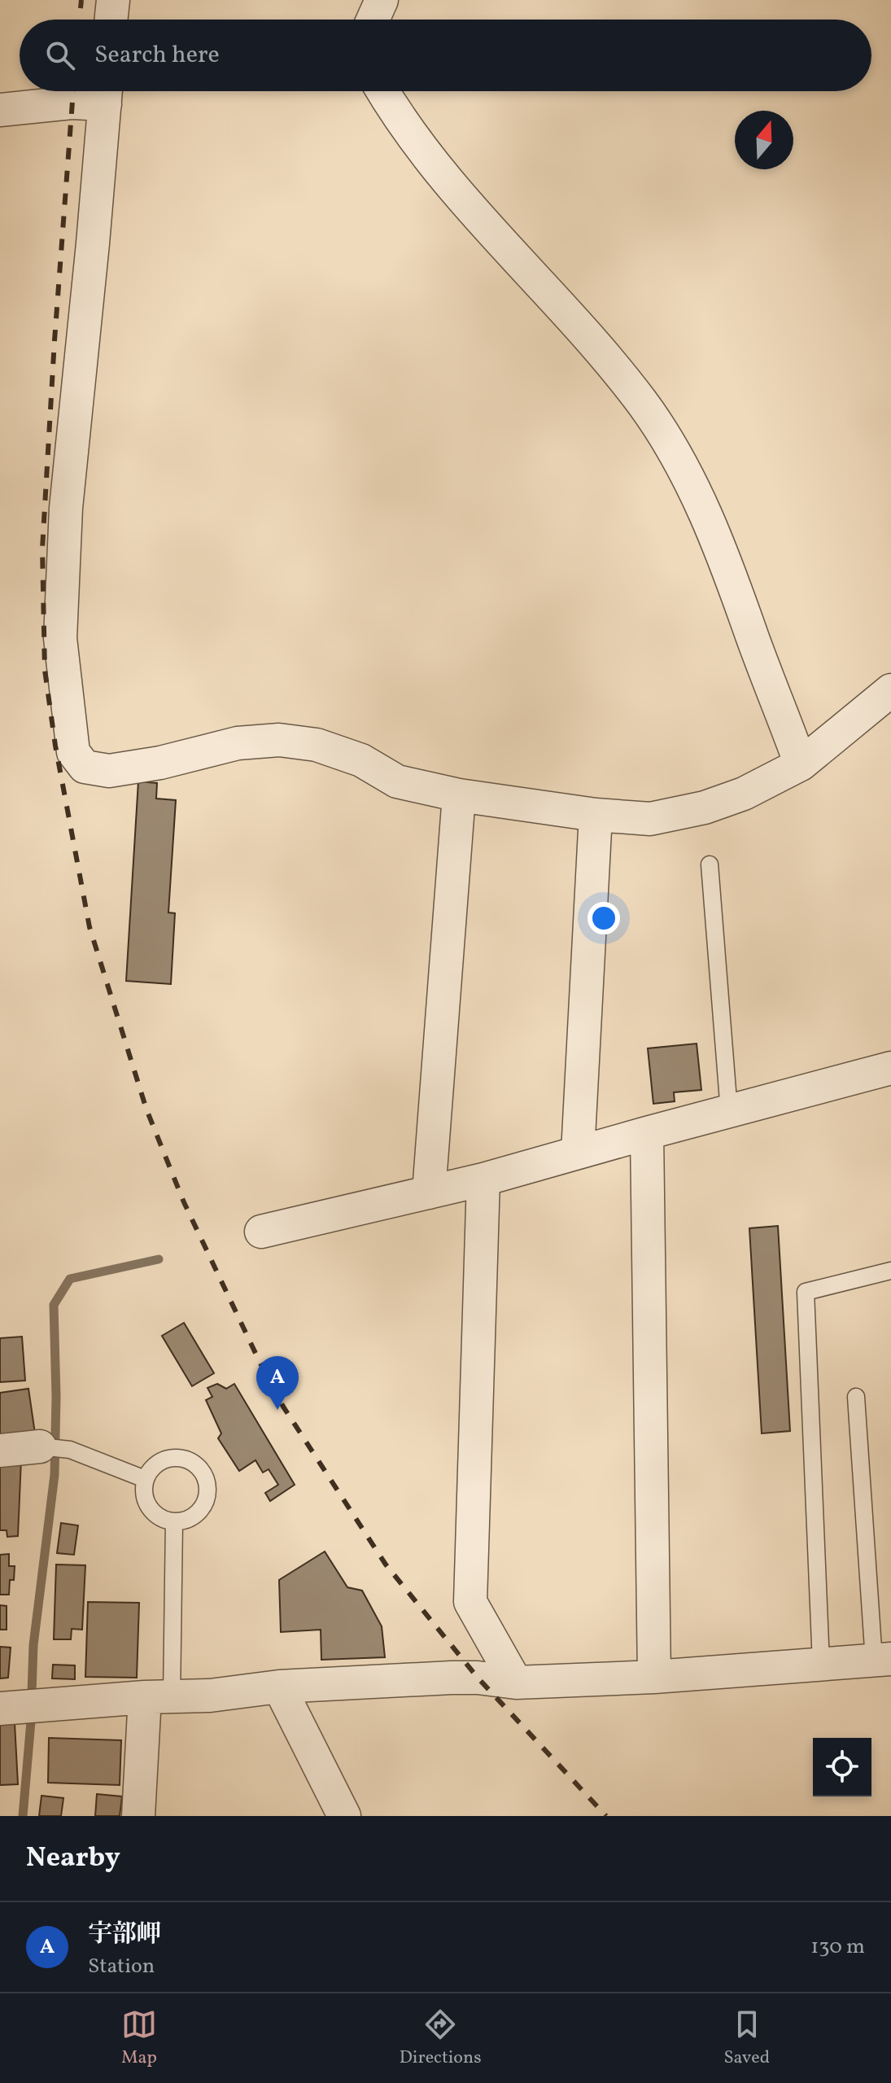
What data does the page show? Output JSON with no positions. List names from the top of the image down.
{
  "north": "top",
  "page": {
    "search": "Search here",
    "pins": "A",
    "heading": "Nearby",
    "list": [
      {
        "mark": "A",
        "name": "宇部岬",
        "note": "Station",
        "value": "130 m"
      }
    ],
    "nav": ["Map", "Directions", "Saved"]
  }
}
